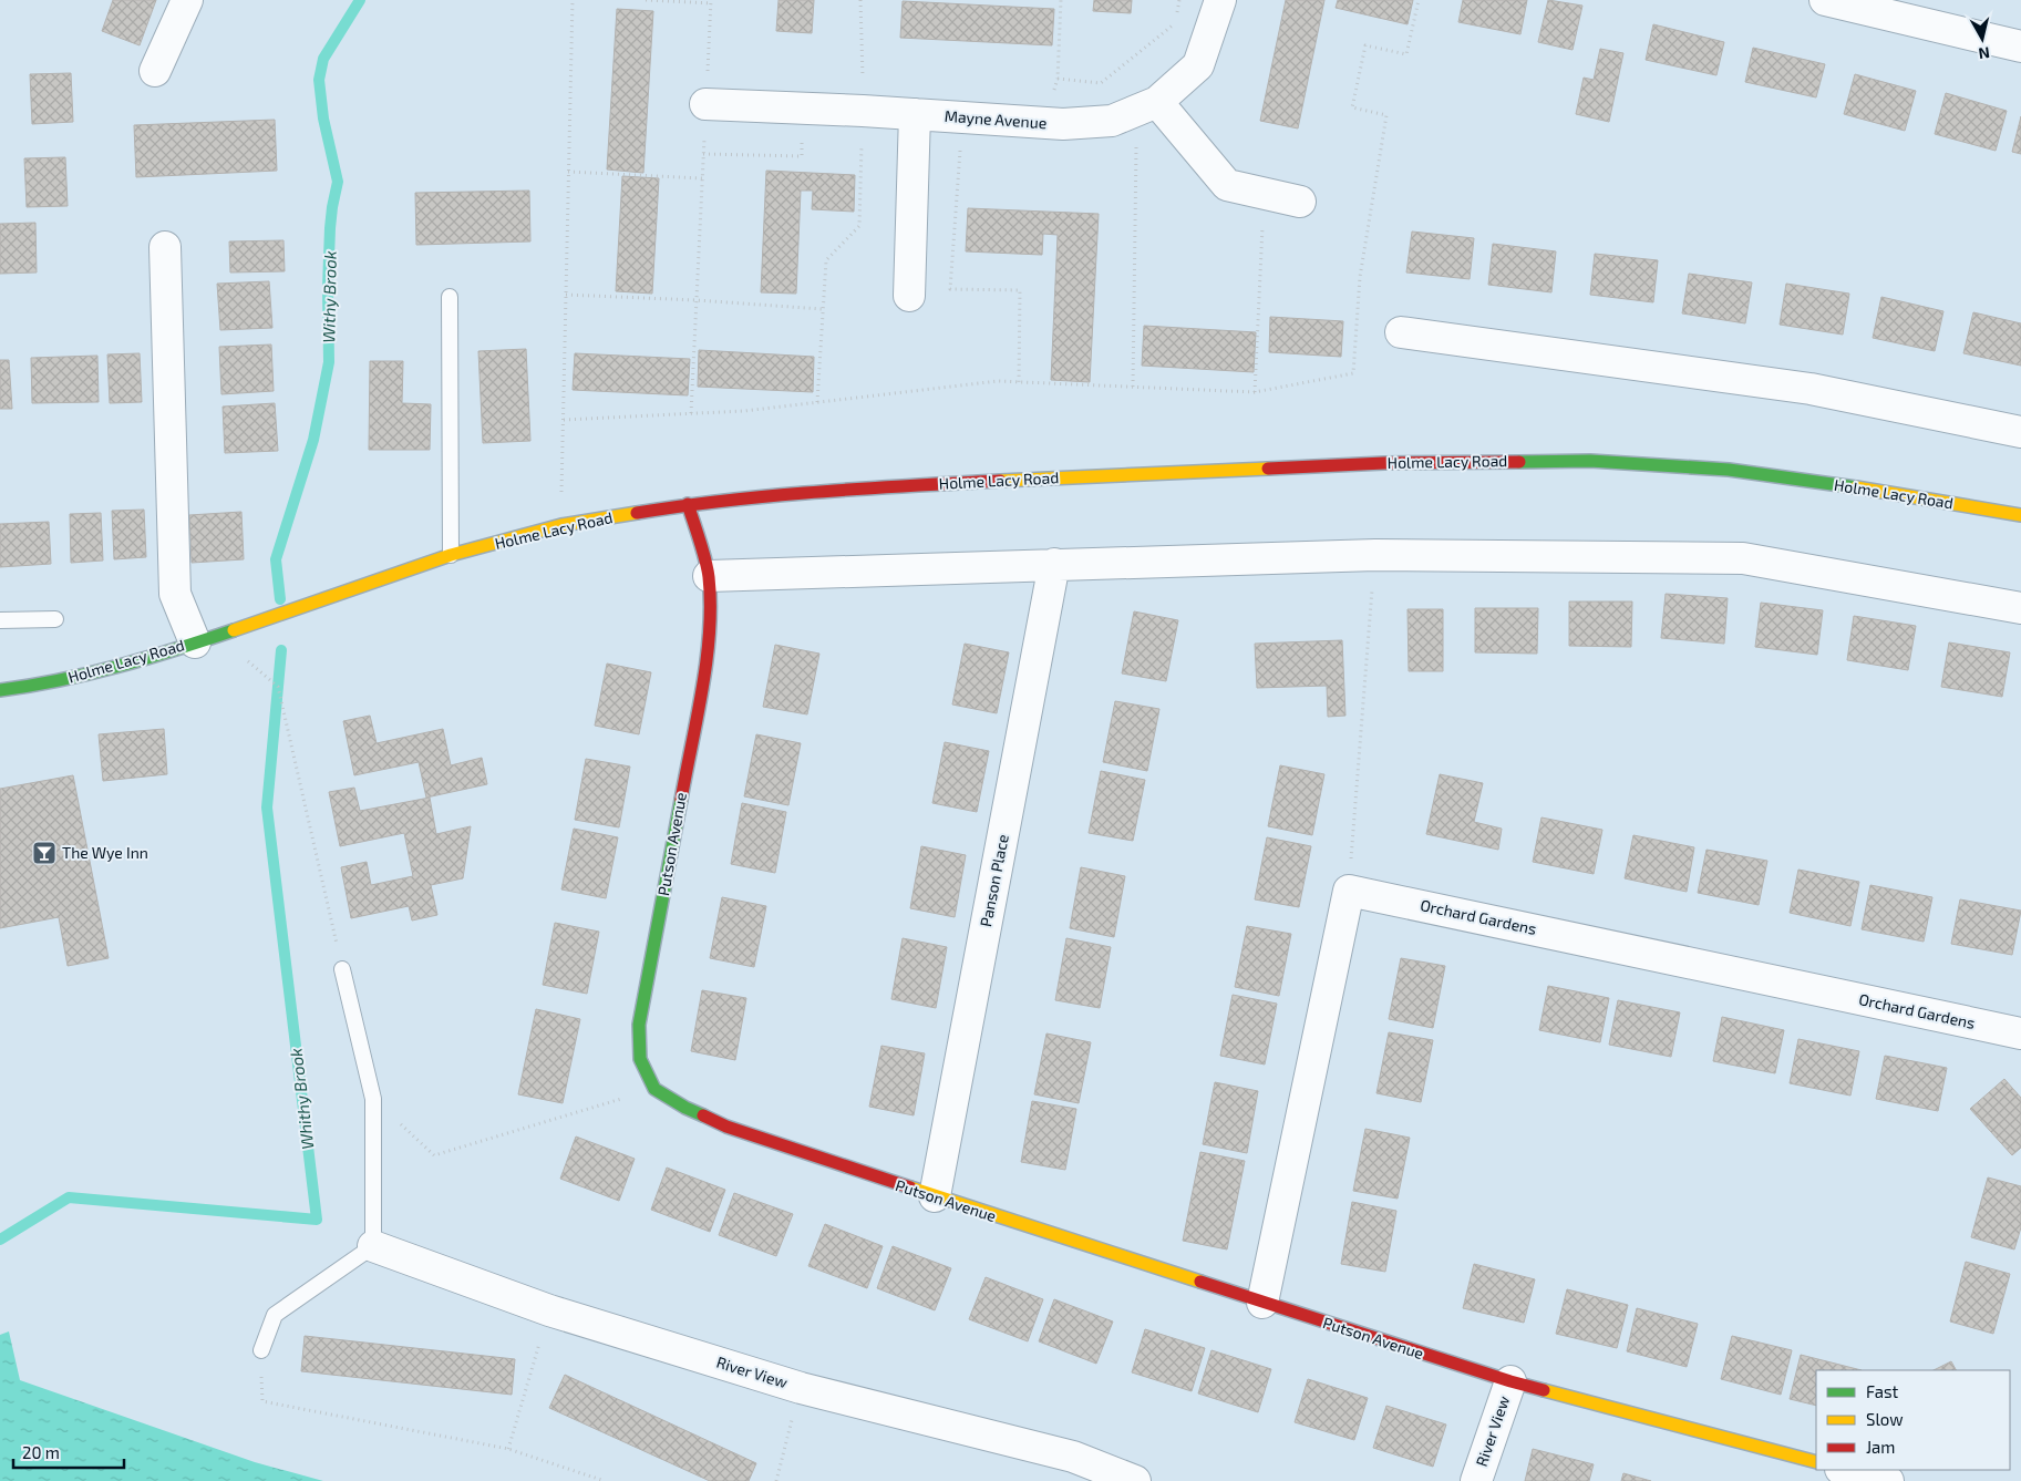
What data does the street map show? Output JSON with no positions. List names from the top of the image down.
{
  "streets": {
    "street": [
      "Mayne Avenue",
      "Holme Lacy Road",
      "Putson Avenue",
      "Panson Place",
      "Orchard Gardens",
      "River View"
    ]
  },
  "crossings": [
    ["Holme Lacy Road", "Putson Avenue"],
    ["Putson Avenue", "Panson Place"],
    ["Putson Avenue", "River View"]
  ],
  "water": ["Withy Brook", "Whithy Brook"],
  "places": {
    "bar": ["The Wye Inn"]
  },
  "legend": ["Fast", "Slow", "Jam"],
  "scale_bar": "20 m",
  "north": "bottom"
}
